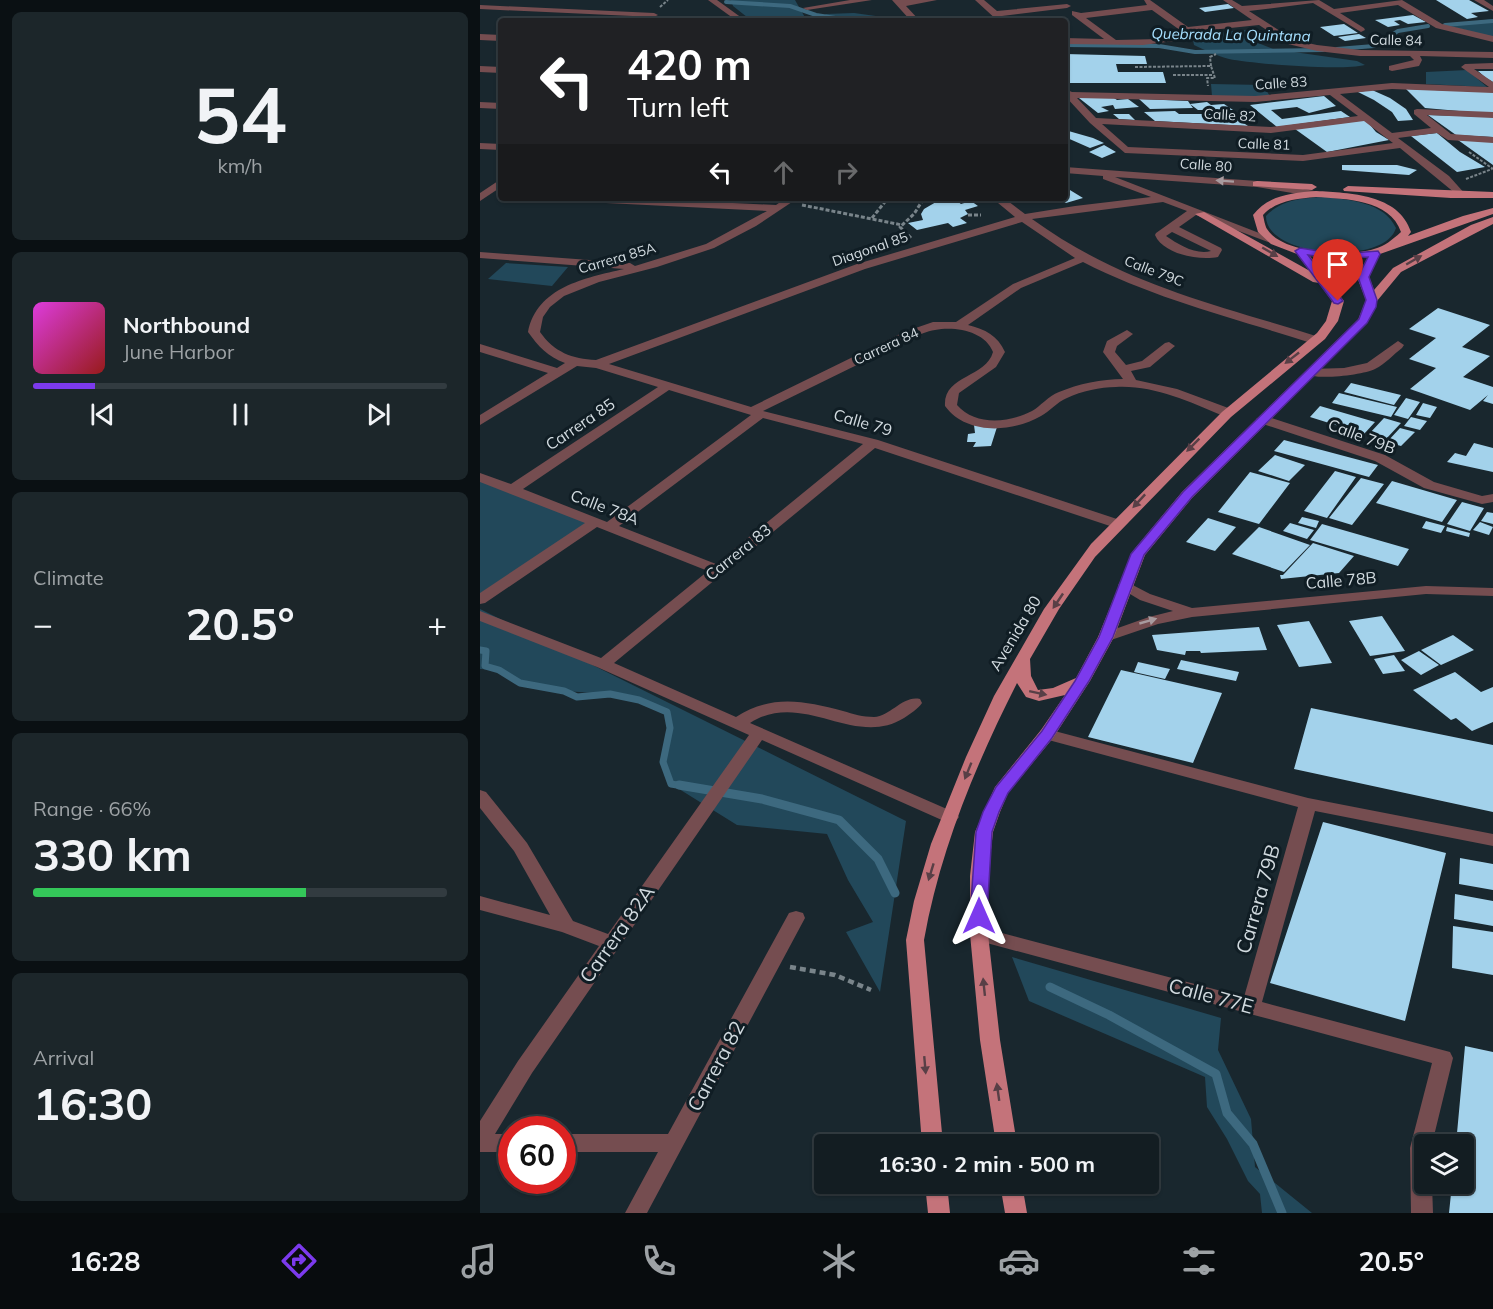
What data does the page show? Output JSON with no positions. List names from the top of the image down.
{
  "streets": {
    "main road": ["Avenida 80"],
    "street": [
      "Calle 84",
      "Calle 83",
      "Calle 82",
      "Calle 81",
      "Calle 80",
      "Diagonal 85",
      "Carrera 85A",
      "Calle 79C",
      "Carrera 84",
      "Calle 79",
      "Carrera 85",
      "Calle 79B",
      "Calle 78A",
      "Carrera 83",
      "Calle 78B",
      "Carrera 79B",
      "Carrera 82A",
      "Calle 77E",
      "Carrera 82"
    ]
  },
  "crossings": [
    ["Calle 82", "Calle 81"],
    ["Calle 80", "Diagonal 85"],
    ["Diagonal 85", "Carrera 85A"],
    ["Diagonal 85", "Calle 79C"],
    ["Diagonal 85", "Calle 79"],
    ["Carrera 85A", "Calle 79"],
    ["Calle 79C", "Avenida 80"],
    ["Carrera 84", "Calle 79"],
    ["Carrera 84", "Calle 78A"],
    ["Calle 79", "Carrera 85"],
    ["Calle 79", "Carrera 83"],
    ["Calle 79", "Avenida 80"],
    ["Carrera 85", "Calle 78A"],
    ["Calle 78A", "Carrera 83"],
    ["Carrera 79B", "Calle 77E"]
  ],
  "water": ["Quebrada La Quintana"],
  "page": {
    "tile": [
      ["54", "km/h"],
      "Climate",
      ["Range · 66%", "330 km"],
      ["Arrival", "16:30"]
    ],
    "turn": ["420 m", "Turn left"],
    "song": ["Northbound", "June Harbor"],
    "heat": ["−", "20.5°", "+"],
    "limit": "60",
    "trip": "16:30 · 2 min · 500 m",
    "tabs": ["16:28", "20.5°"]
  }
}
